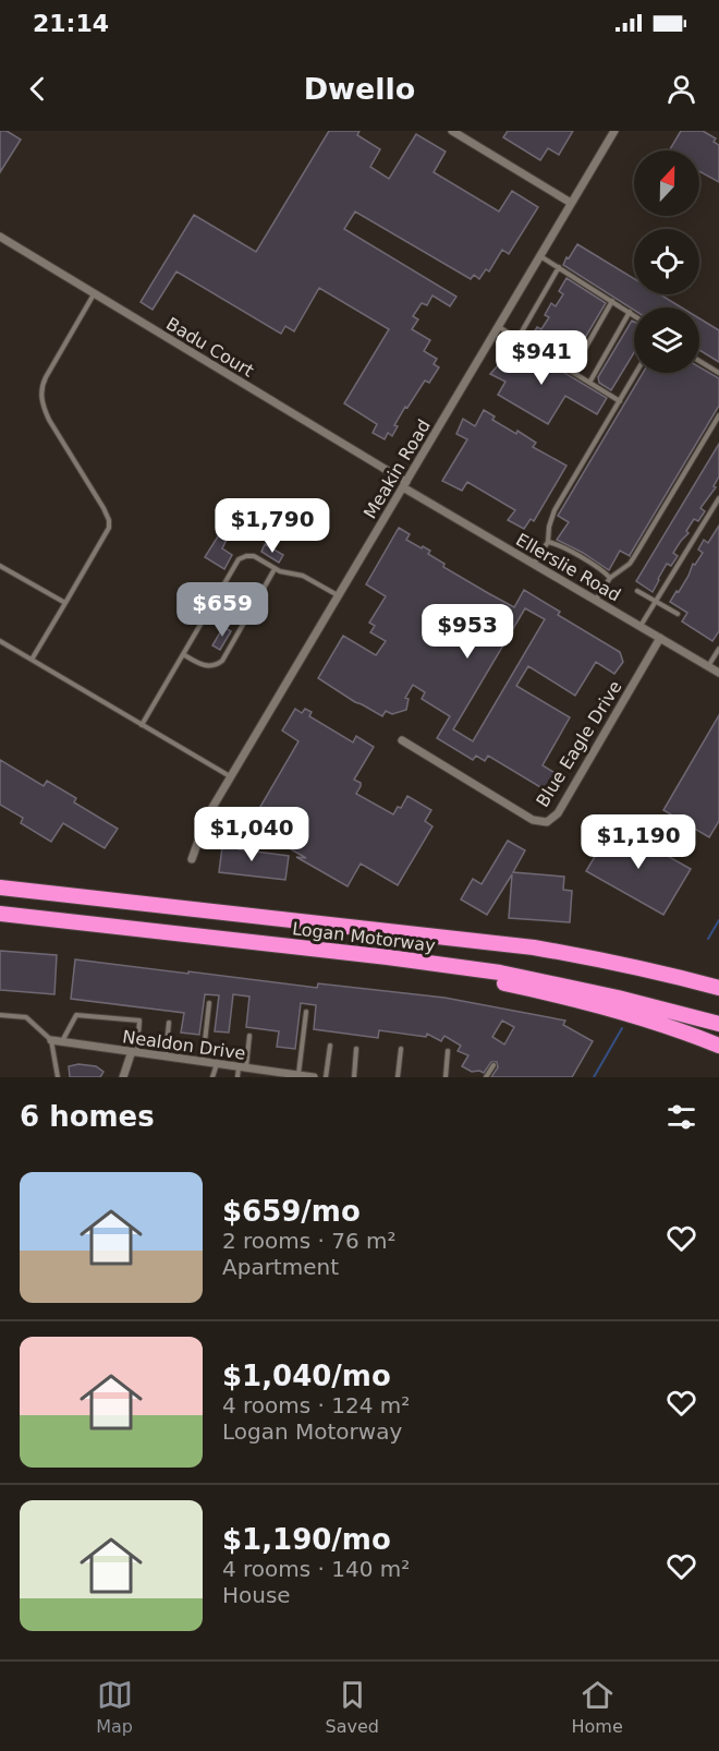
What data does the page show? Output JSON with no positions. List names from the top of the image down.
{
  "streets": {
    "highway": ["Logan Motorway"],
    "street": [
      "Badu Court",
      "Meakin Road",
      "Ellerslie Road",
      "Blue Eagle Drive",
      "Nealdon Drive"
    ]
  },
  "crossings": [
    ["Badu Court", "Meakin Road"],
    ["Badu Court", "Ellerslie Road"],
    ["Meakin Road", "Ellerslie Road"],
    ["Ellerslie Road", "Blue Eagle Drive"]
  ],
  "north": "top",
  "page": {
    "status": "21:14",
    "header": "Dwello",
    "price": [
      "$941",
      "$1,790",
      "$659",
      "$953",
      "$1,040",
      "$1,190"
    ],
    "heading": "6 homes",
    "list": [
      {
        "name": "$659/mo",
        "note": "2 rooms · 76 m² · Apartment"
      },
      {
        "name": "$1,040/mo",
        "note": "4 rooms · 124 m² · Logan Motorway"
      },
      {
        "name": "$1,190/mo",
        "note": "4 rooms · 140 m² · House"
      }
    ],
    "tabs": ["Map", "Saved", "Home"]
  }
}
